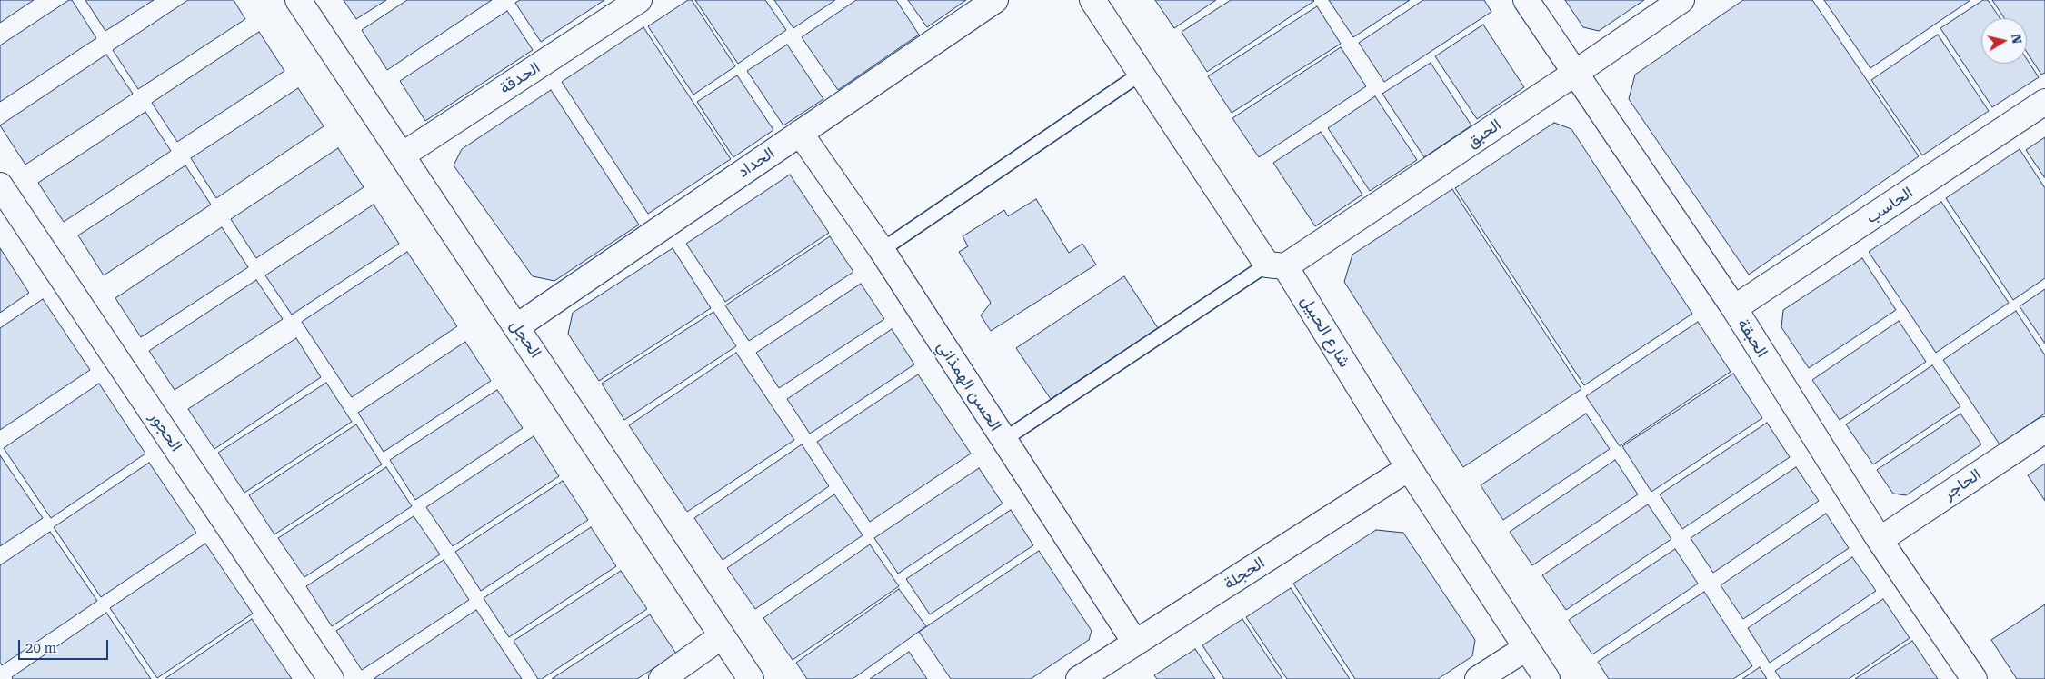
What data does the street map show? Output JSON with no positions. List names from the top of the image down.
{
  "streets": {
    "street": [
      "الحدقة",
      "الحبق",
      "الحداد",
      "الحاسب",
      "شارع الحبيل",
      "الحبقة",
      "الحجل",
      "الحسن الهمذاني",
      "الحجور",
      "الحاجر",
      "الحجلة"
    ]
  },
  "crossings": [
    ["الحدقة", "الحجل"],
    ["الحبق", "شارع الحبيل"],
    ["الحبق", "الحبقة"],
    ["الحداد", "الحجل"],
    ["الحداد", "الحسن الهمذاني"],
    ["الحاسب", "الحبقة"],
    ["شارع الحبيل", "الحجلة"],
    ["الحبقة", "الحاجر"],
    ["الحسن الهمذاني", "الحجلة"]
  ],
  "scale_bar": "20 m",
  "north": "right"
}
